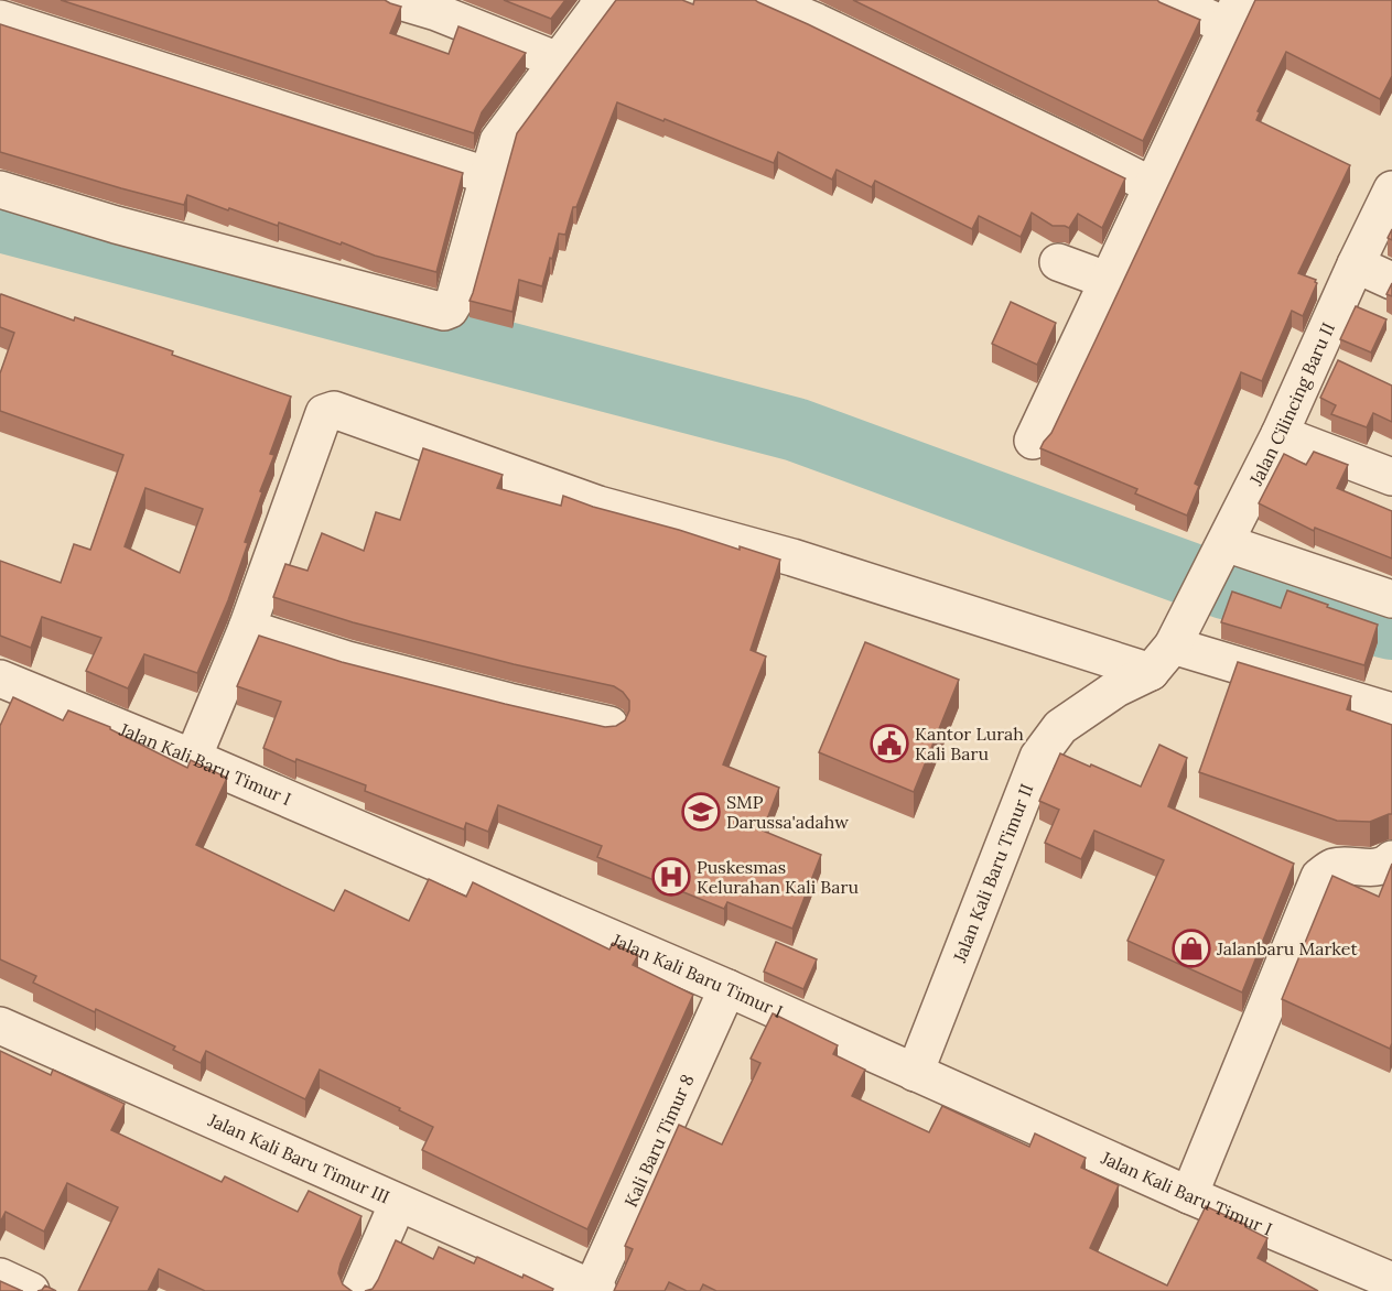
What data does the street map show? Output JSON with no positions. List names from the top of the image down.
{
  "streets": {
    "street": [
      "Jalan Cilincing Baru II",
      "Jalan Kali Baru Timur I",
      "Jalan Kali Baru Timur II",
      "Kali Baru Timur 8",
      "Jalan Kali Baru Timur III"
    ]
  },
  "crossings": [
    ["Jalan Cilincing Baru II", "Jalan Kali Baru Timur II"],
    ["Jalan Kali Baru Timur I", "Jalan Kali Baru Timur II"],
    ["Jalan Kali Baru Timur I", "Kali Baru Timur 8"],
    ["Kali Baru Timur 8", "Jalan Kali Baru Timur III"]
  ],
  "places": {
    "public building": ["Kantor Lurah Kali Baru"],
    "school or university": ["SMP Darussa'adahw"],
    "hospital": ["Puskesmas Kelurahan Kali Baru"],
    "shop": ["Jalanbaru Market"]
  }
}
